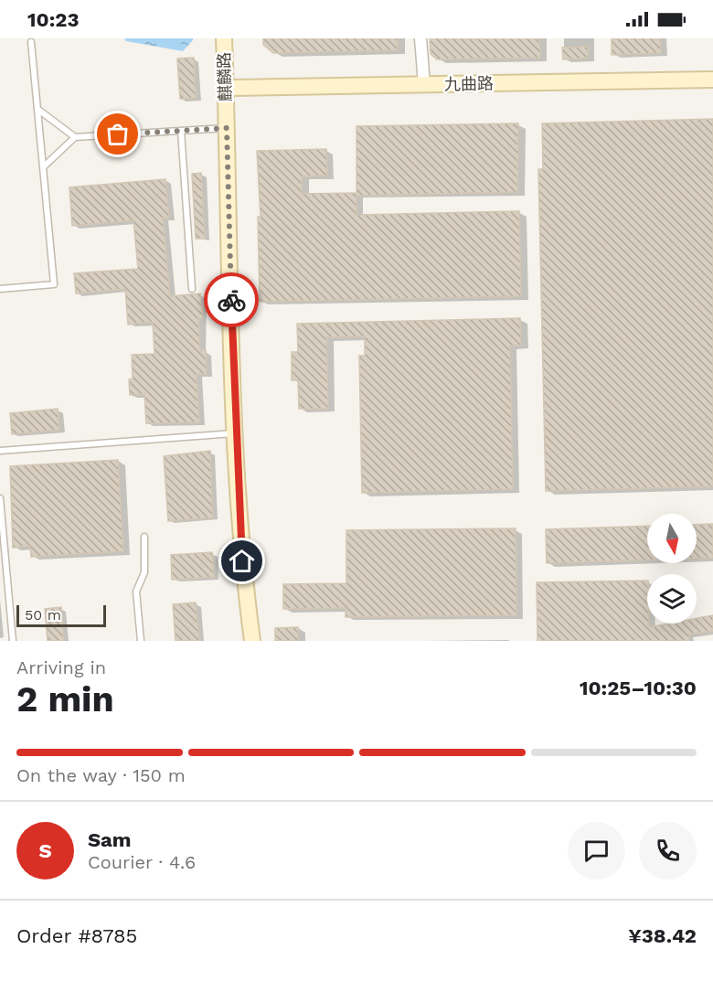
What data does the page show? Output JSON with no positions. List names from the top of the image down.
{
  "streets": {
    "street": ["麒麟路", "九曲路"]
  },
  "crossings": [
    ["麒麟路", "九曲路"]
  ],
  "scale_bar": "50 m",
  "north": "bottom",
  "page": {
    "status": "10:23",
    "scale": "50 m",
    "heading": ["2 min", "Arriving in", "10:25–10:30"],
    "panel": [
      "Sam",
      "Courier · 4.6",
      "Order #8785",
      "¥38.42"
    ],
    "bar": "On the way · 150 m",
    "round": "S"
  }
}
